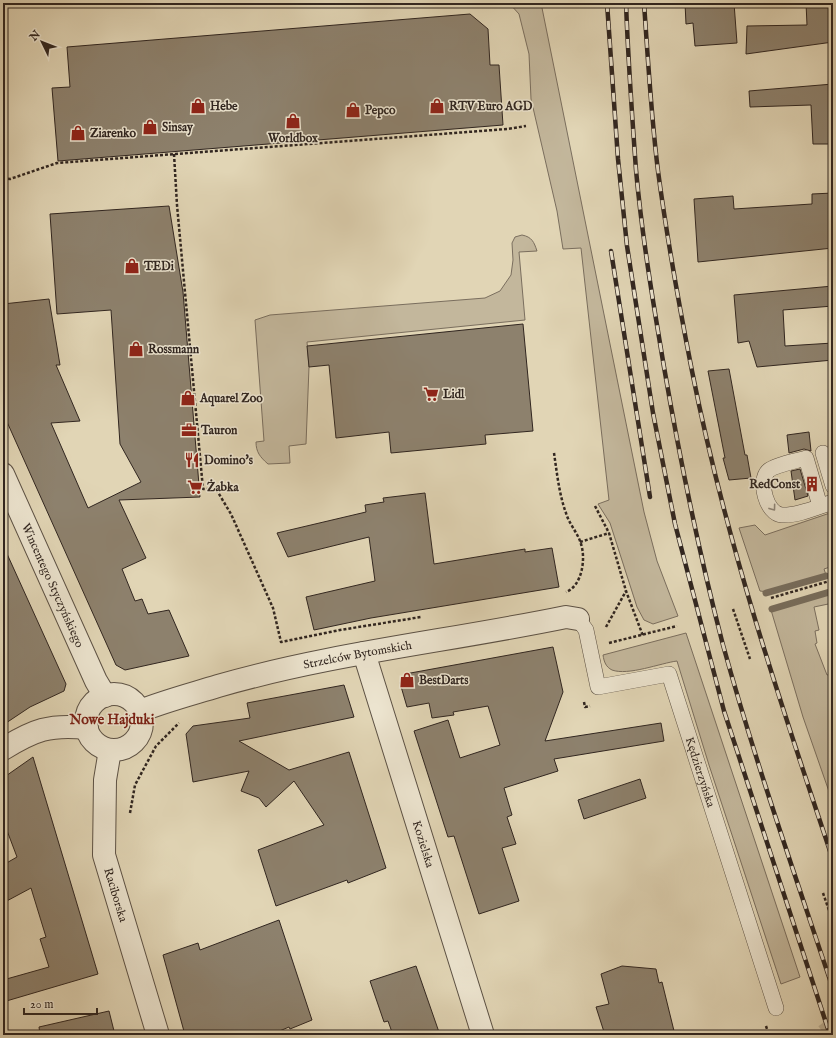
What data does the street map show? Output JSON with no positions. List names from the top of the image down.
{
  "streets": {
    "street": [
      "Wincentego Styczyńskiego",
      "Strzelców Bytomskich",
      "Kozielska",
      "Raciborska"
    ],
    "lane": ["Kędzierzyńska"]
  },
  "crossings": [
    ["Wincentego Styczyńskiego", "Strzelców Bytomskich"],
    ["Wincentego Styczyńskiego", "Raciborska"],
    ["Strzelców Bytomskich", "Kędzierzyńska"],
    ["Strzelców Bytomskich", "Kozielska"],
    ["Strzelców Bytomskich", "Raciborska"]
  ],
  "districts": ["Nowe Hajduki"],
  "places": {
    "shop": [
      "Hebe",
      "RTV Euro AGD",
      "Pepco",
      "Worldbox",
      "Sinsay",
      "Ziarenko",
      "TEDi",
      "Rossmann",
      "Aquarel Zoo",
      "BestDarts"
    ],
    "supermarket": ["Lidl", "Żabka"],
    "office": ["Tauron"],
    "restaurant": ["Domino's"],
    "building": ["RedConst"]
  },
  "scale_bar": "20 m",
  "north": "top left"
}
